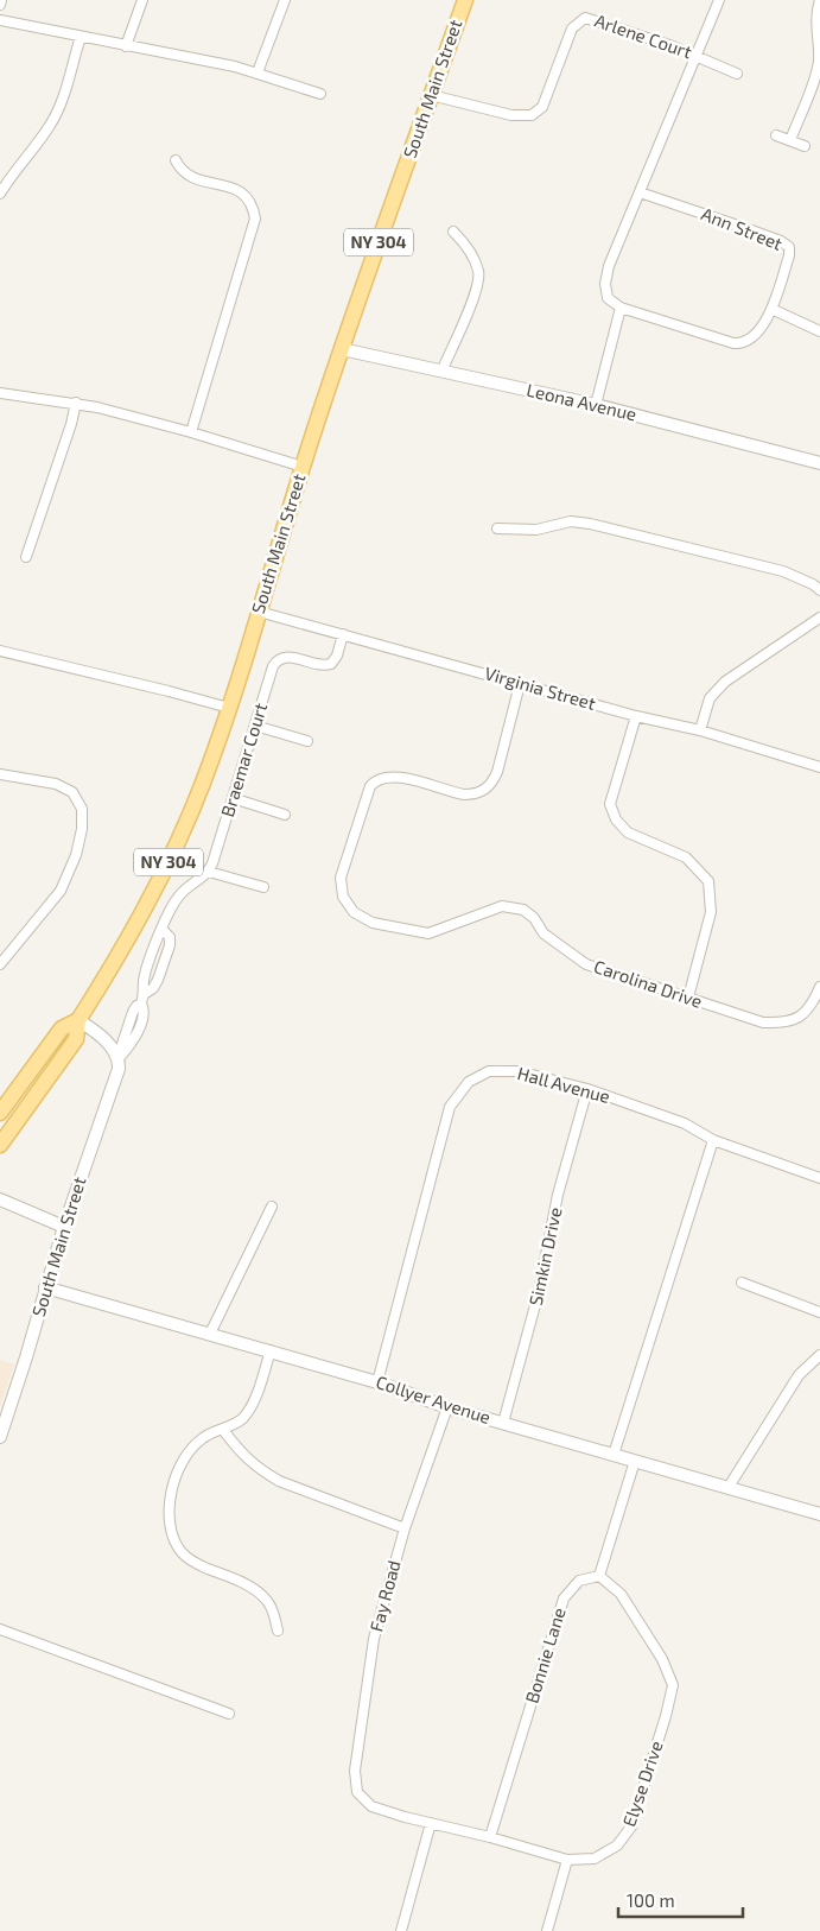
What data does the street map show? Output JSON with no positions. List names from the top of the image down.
{
  "streets": {
    "main road": ["South Main Street", "NY 304"],
    "street": [
      "Arlene Court",
      "Ann Street",
      "Leona Avenue",
      "Virginia Street",
      "Braemar Court",
      "Carolina Drive",
      "Hall Avenue",
      "Simkin Drive",
      "Collyer Avenue",
      "Fay Road",
      "Bonnie Lane",
      "Elyse Drive"
    ]
  },
  "crossings": [
    ["Arlene Court", "South Main Street"],
    ["South Main Street", "NY 304"],
    ["South Main Street", "Leona Avenue"],
    ["South Main Street", "Virginia Street"],
    ["South Main Street", "Collyer Avenue"],
    ["Virginia Street", "Braemar Court"],
    ["Virginia Street", "Carolina Drive"],
    ["Hall Avenue", "Simkin Drive"],
    ["Hall Avenue", "Collyer Avenue"],
    ["Simkin Drive", "Collyer Avenue"],
    ["Collyer Avenue", "Fay Road"],
    ["Fay Road", "Elyse Drive"],
    ["Bonnie Lane", "Elyse Drive"]
  ],
  "scale_bar": "100 m"
}
